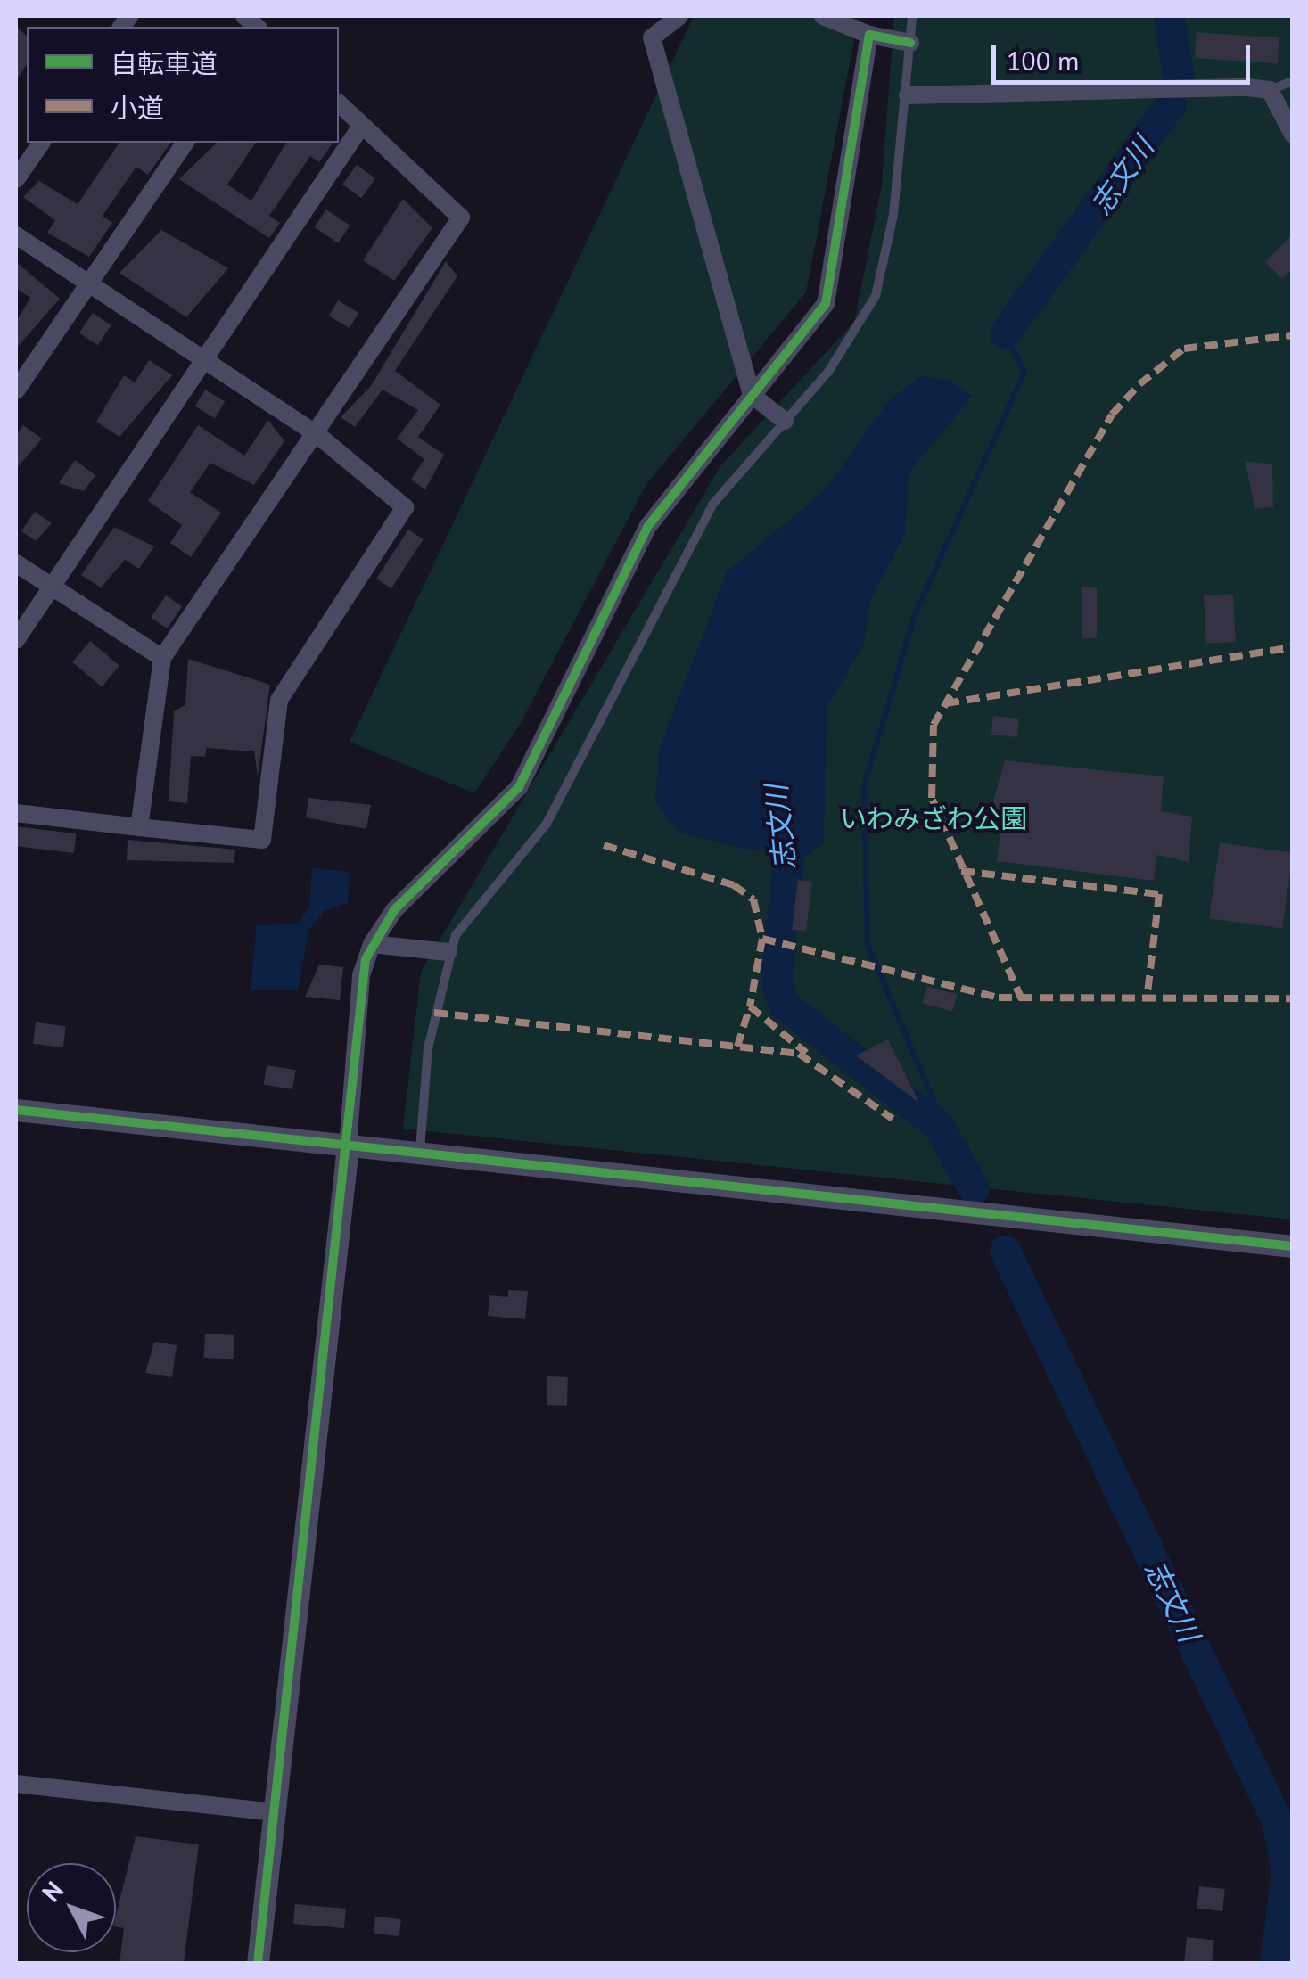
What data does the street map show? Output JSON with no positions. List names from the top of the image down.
{
  "water": ["志文川"],
  "parks": ["いわみざわ公園"],
  "legend": ["自転車道", "小道"],
  "scale_bar": "100 m",
  "north": "top left"
}
